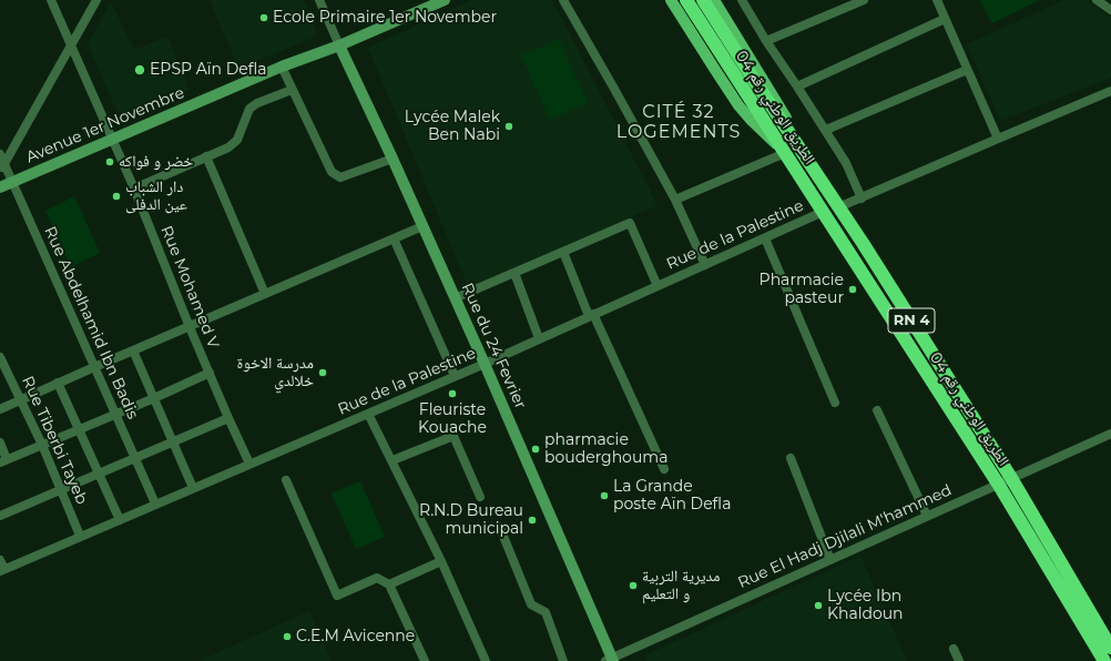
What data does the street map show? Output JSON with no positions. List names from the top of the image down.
{
  "streets": {
    "highway": ["الطريق الوطني رقم 04", "RN 4"],
    "street": [
      "Avenue 1er Novembre",
      "Rue de la Palestine",
      "Rue Mohamed V",
      "Rue Abdelhamid Ibn Badis",
      "Rue du 24 Fevrier",
      "Rue Tiberbi Tayeb",
      "Rue El Hadj Djilali M'hammed"
    ]
  },
  "crossings": [
    ["الطريق الوطني رقم 04", "Rue de la Palestine"],
    ["الطريق الوطني رقم 04", "RN 4"],
    ["الطريق الوطني رقم 04", "Rue El Hadj Djilali M'hammed"],
    ["Avenue 1er Novembre", "Rue Mohamed V"],
    ["Avenue 1er Novembre", "Rue Abdelhamid Ibn Badis"],
    ["Avenue 1er Novembre", "Rue du 24 Fevrier"],
    ["Rue de la Palestine", "Rue Mohamed V"],
    ["Rue de la Palestine", "Rue Abdelhamid Ibn Badis"],
    ["Rue de la Palestine", "Rue du 24 Fevrier"],
    ["Rue de la Palestine", "Rue Tiberbi Tayeb"],
    ["Rue du 24 Fevrier", "Rue El Hadj Djilali M'hammed"]
  ],
  "districts": ["CITÉ 32 LOGEMENTS"],
  "places": [
    "Ecole Primaire 1er November",
    "EPSP Aïn Defla",
    "Lycée Malek Ben Nabi",
    "خضر و فواكه",
    "دار الشباب عين الدفلى",
    "Pharmacie pasteur",
    "مدرسة الاخوة خلالدي",
    "Fleuriste Kouache",
    "pharmacie bouderghouma",
    "La Grande poste Aïn Defla",
    "R.N.D Bureau municipal",
    "مديرية التربية و التعليم",
    "Lycée Ibn Khaldoun",
    "C.E.M Avicenne"
  ]
}
